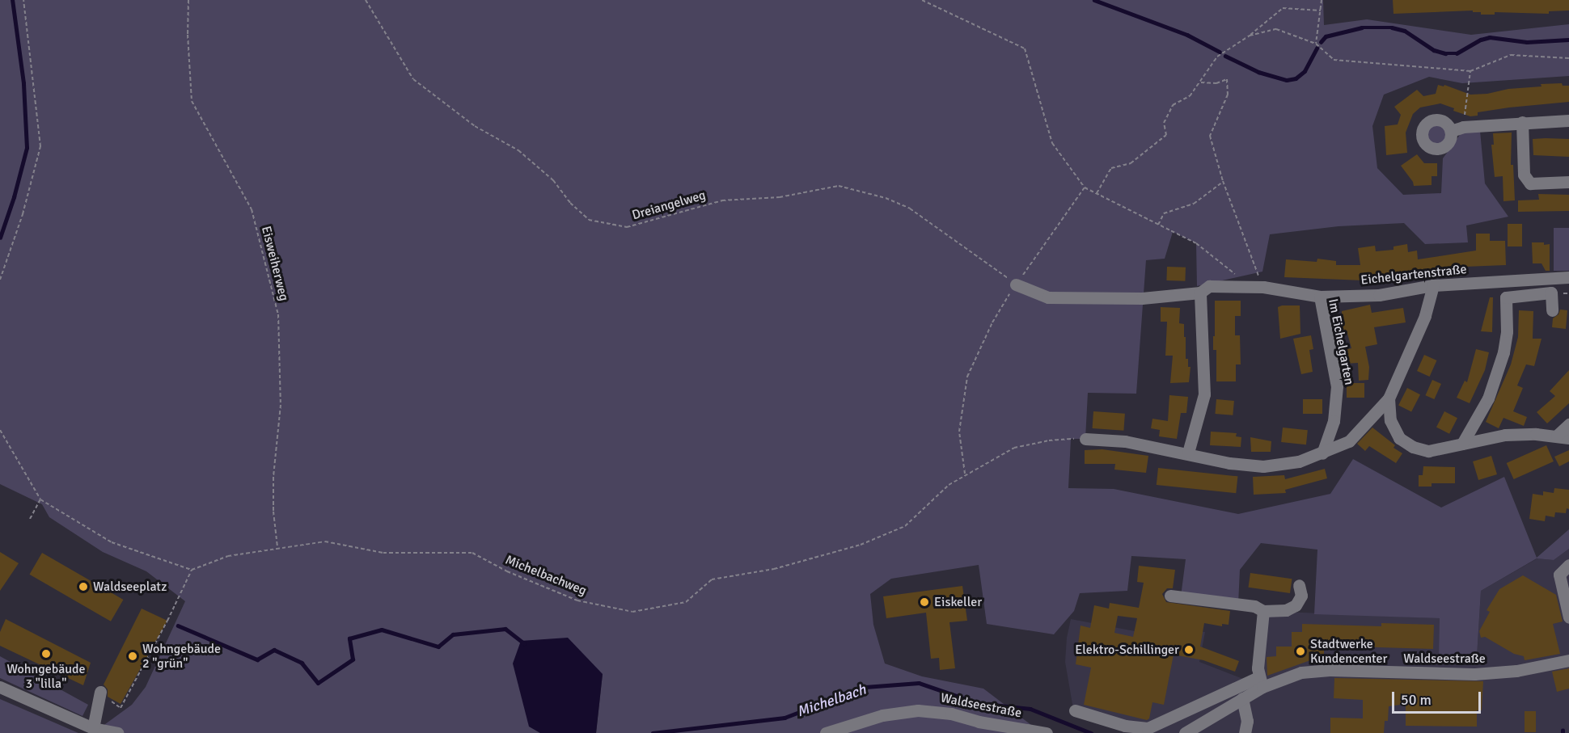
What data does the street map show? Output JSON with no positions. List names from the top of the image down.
{
  "streets": {
    "street": ["Eichelgartenstraße", "Im Eichelgarten", "Waldseestraße"],
    "path": ["Dreiangelweg", "Eisweiherweg", "Michelbachweg"]
  },
  "crossings": [
    ["Dreiangelweg", "Im Eichelgarten"],
    ["Eisweiherweg", "Michelbachweg"],
    ["Eichelgartenstraße", "Im Eichelgarten"]
  ],
  "water": ["Michelbach"],
  "places": [
    "Waldseeplatz",
    "Eiskeller",
    "Elektro-Schillinger",
    "Stadtwerke Kundencenter",
    "Wohngebäude 3 \"lilla\"",
    "Wohngebäude 2 \"grün\""
  ],
  "scale_bar": "50 m"
}
